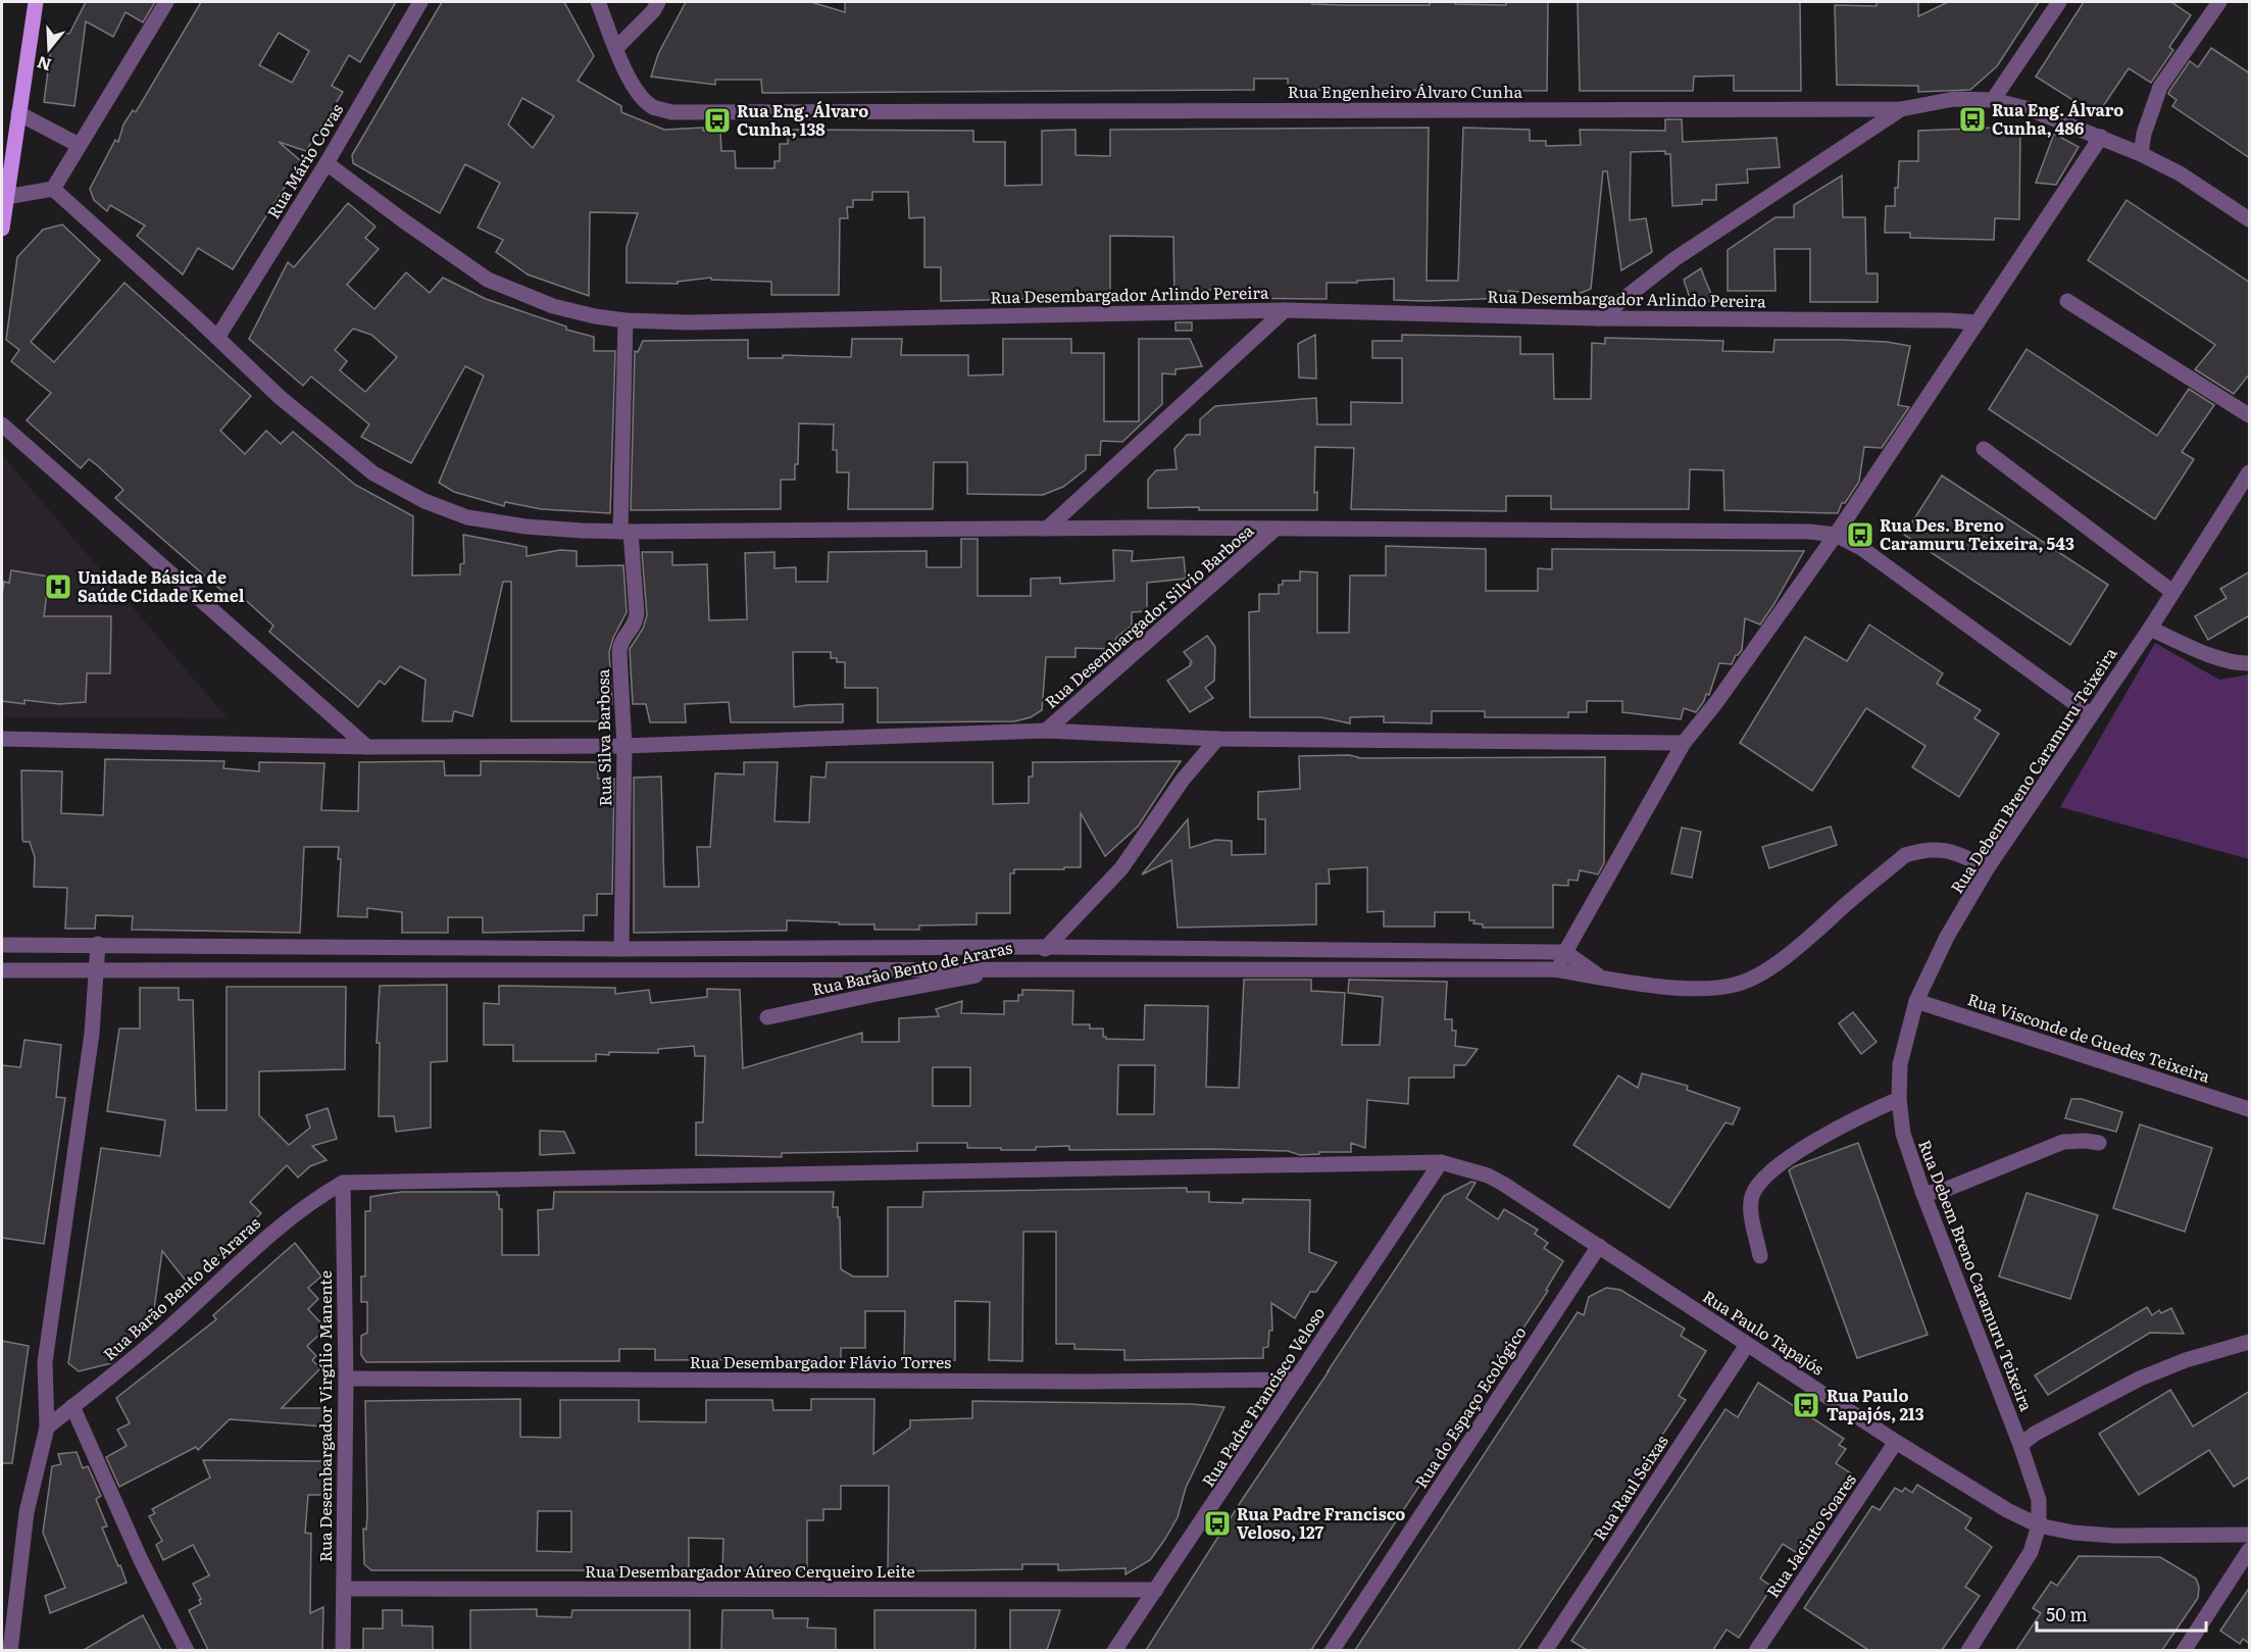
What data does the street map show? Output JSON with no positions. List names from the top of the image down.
{
  "streets": {
    "street": [
      "Rua Engenheiro Álvaro Cunha",
      "Rua Mário Covas",
      "Rua Desembargador Arlindo Pereira",
      "Rua Desembargador Silvio Barbosa",
      "Rua Silva Barbosa",
      "Rua Debem Breno Caramuru Teixeira",
      "Rua Barão Bento de Araras",
      "Rua Visconde de Guedes Teixeira",
      "Rua Paulo Tapajós",
      "Rua Desembargador Flávio Torres",
      "Rua Padre Francisco Veloso",
      "Rua do Espaço Ecológico",
      "Rua Desembargador Virgílio Manente",
      "Rua Raul Seixas",
      "Rua Jacinto Soares",
      "Rua Desembargador Aúreo Cerqueiro Leite"
    ]
  },
  "crossings": [
    ["Rua Mário Covas", "Rua Desembargador Arlindo Pereira"],
    ["Rua Desembargador Arlindo Pereira", "Rua Silva Barbosa"],
    ["Rua Debem Breno Caramuru Teixeira", "Rua Visconde de Guedes Teixeira"],
    ["Rua Debem Breno Caramuru Teixeira", "Rua Paulo Tapajós"],
    ["Rua Barão Bento de Araras", "Rua Paulo Tapajós"],
    ["Rua Barão Bento de Araras", "Rua Desembargador Virgílio Manente"],
    ["Rua Paulo Tapajós", "Rua Padre Francisco Veloso"],
    ["Rua Paulo Tapajós", "Rua do Espaço Ecológico"],
    ["Rua Paulo Tapajós", "Rua Desembargador Virgílio Manente"],
    ["Rua Paulo Tapajós", "Rua Raul Seixas"],
    ["Rua Paulo Tapajós", "Rua Jacinto Soares"],
    ["Rua Desembargador Flávio Torres", "Rua Padre Francisco Veloso"],
    ["Rua Desembargador Flávio Torres", "Rua Desembargador Virgílio Manente"],
    ["Rua Padre Francisco Veloso", "Rua Desembargador Aúreo Cerqueiro Leite"],
    ["Rua Desembargador Virgílio Manente", "Rua Desembargador Aúreo Cerqueiro Leite"]
  ],
  "places": {
    "bus stop": [
      "Rua Eng. Álvaro Cunha, 486",
      "Rua Eng. Álvaro Cunha, 138",
      "Rua Des. Breno Caramuru Teixeira, 543",
      "Rua Paulo Tapajós, 213",
      "Rua Padre Francisco Veloso, 127"
    ],
    "hospital": ["Unidade Básica de Saúde Cidade Kemel"]
  },
  "scale_bar": "50 m",
  "north": "bottom"
}
